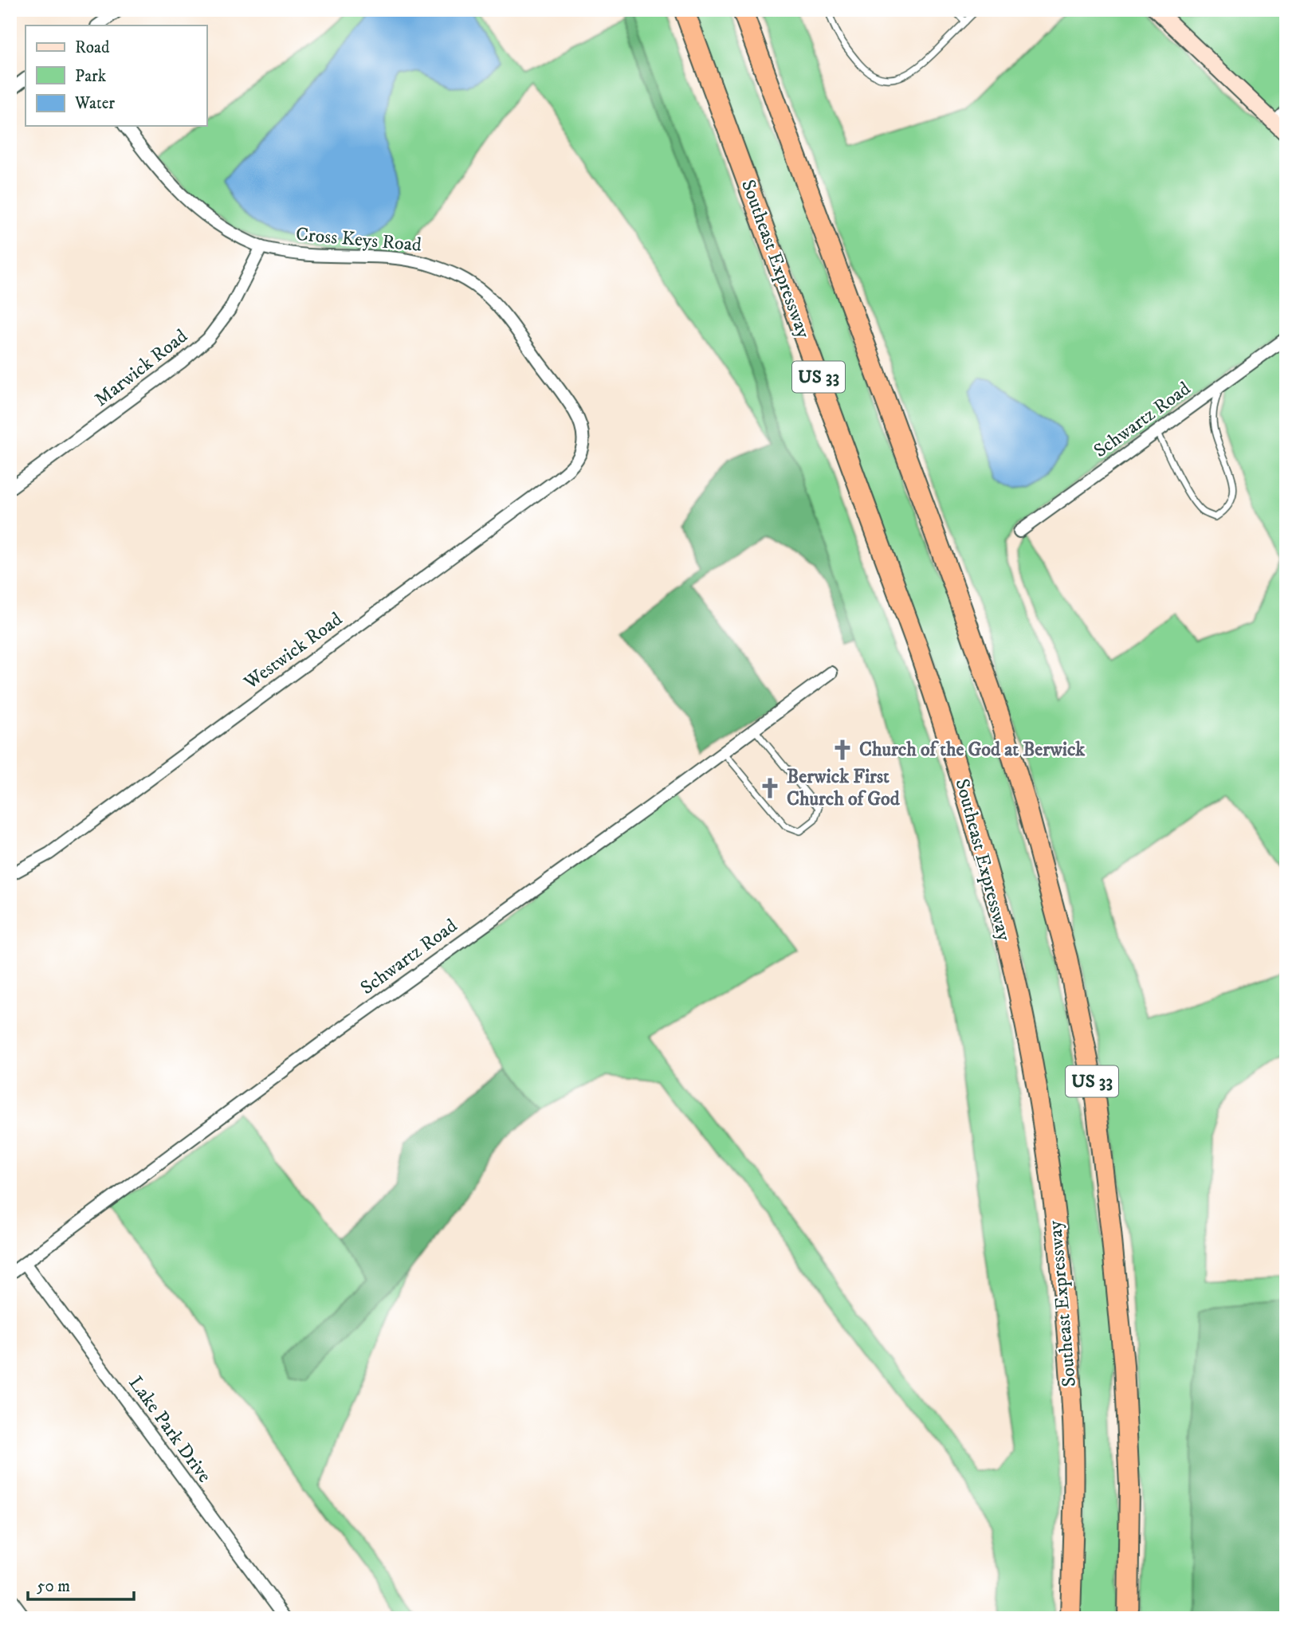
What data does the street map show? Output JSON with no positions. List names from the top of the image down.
{
  "streets": {
    "highway": ["Southeast Expressway", "US 33"],
    "street": [
      "Cross Keys Road",
      "Marwick Road",
      "Schwartz Road",
      "Westwick Road",
      "Lake Park Drive"
    ]
  },
  "crossings": [
    ["Cross Keys Road", "Marwick Road"],
    ["Cross Keys Road", "Westwick Road"],
    ["Schwartz Road", "Lake Park Drive"]
  ],
  "places": {
    "church": ["Church of the God at Berwick", "Berwick First Church of God"]
  },
  "legend": ["Road", "Park", "Water"],
  "scale_bar": "50 m"
}
